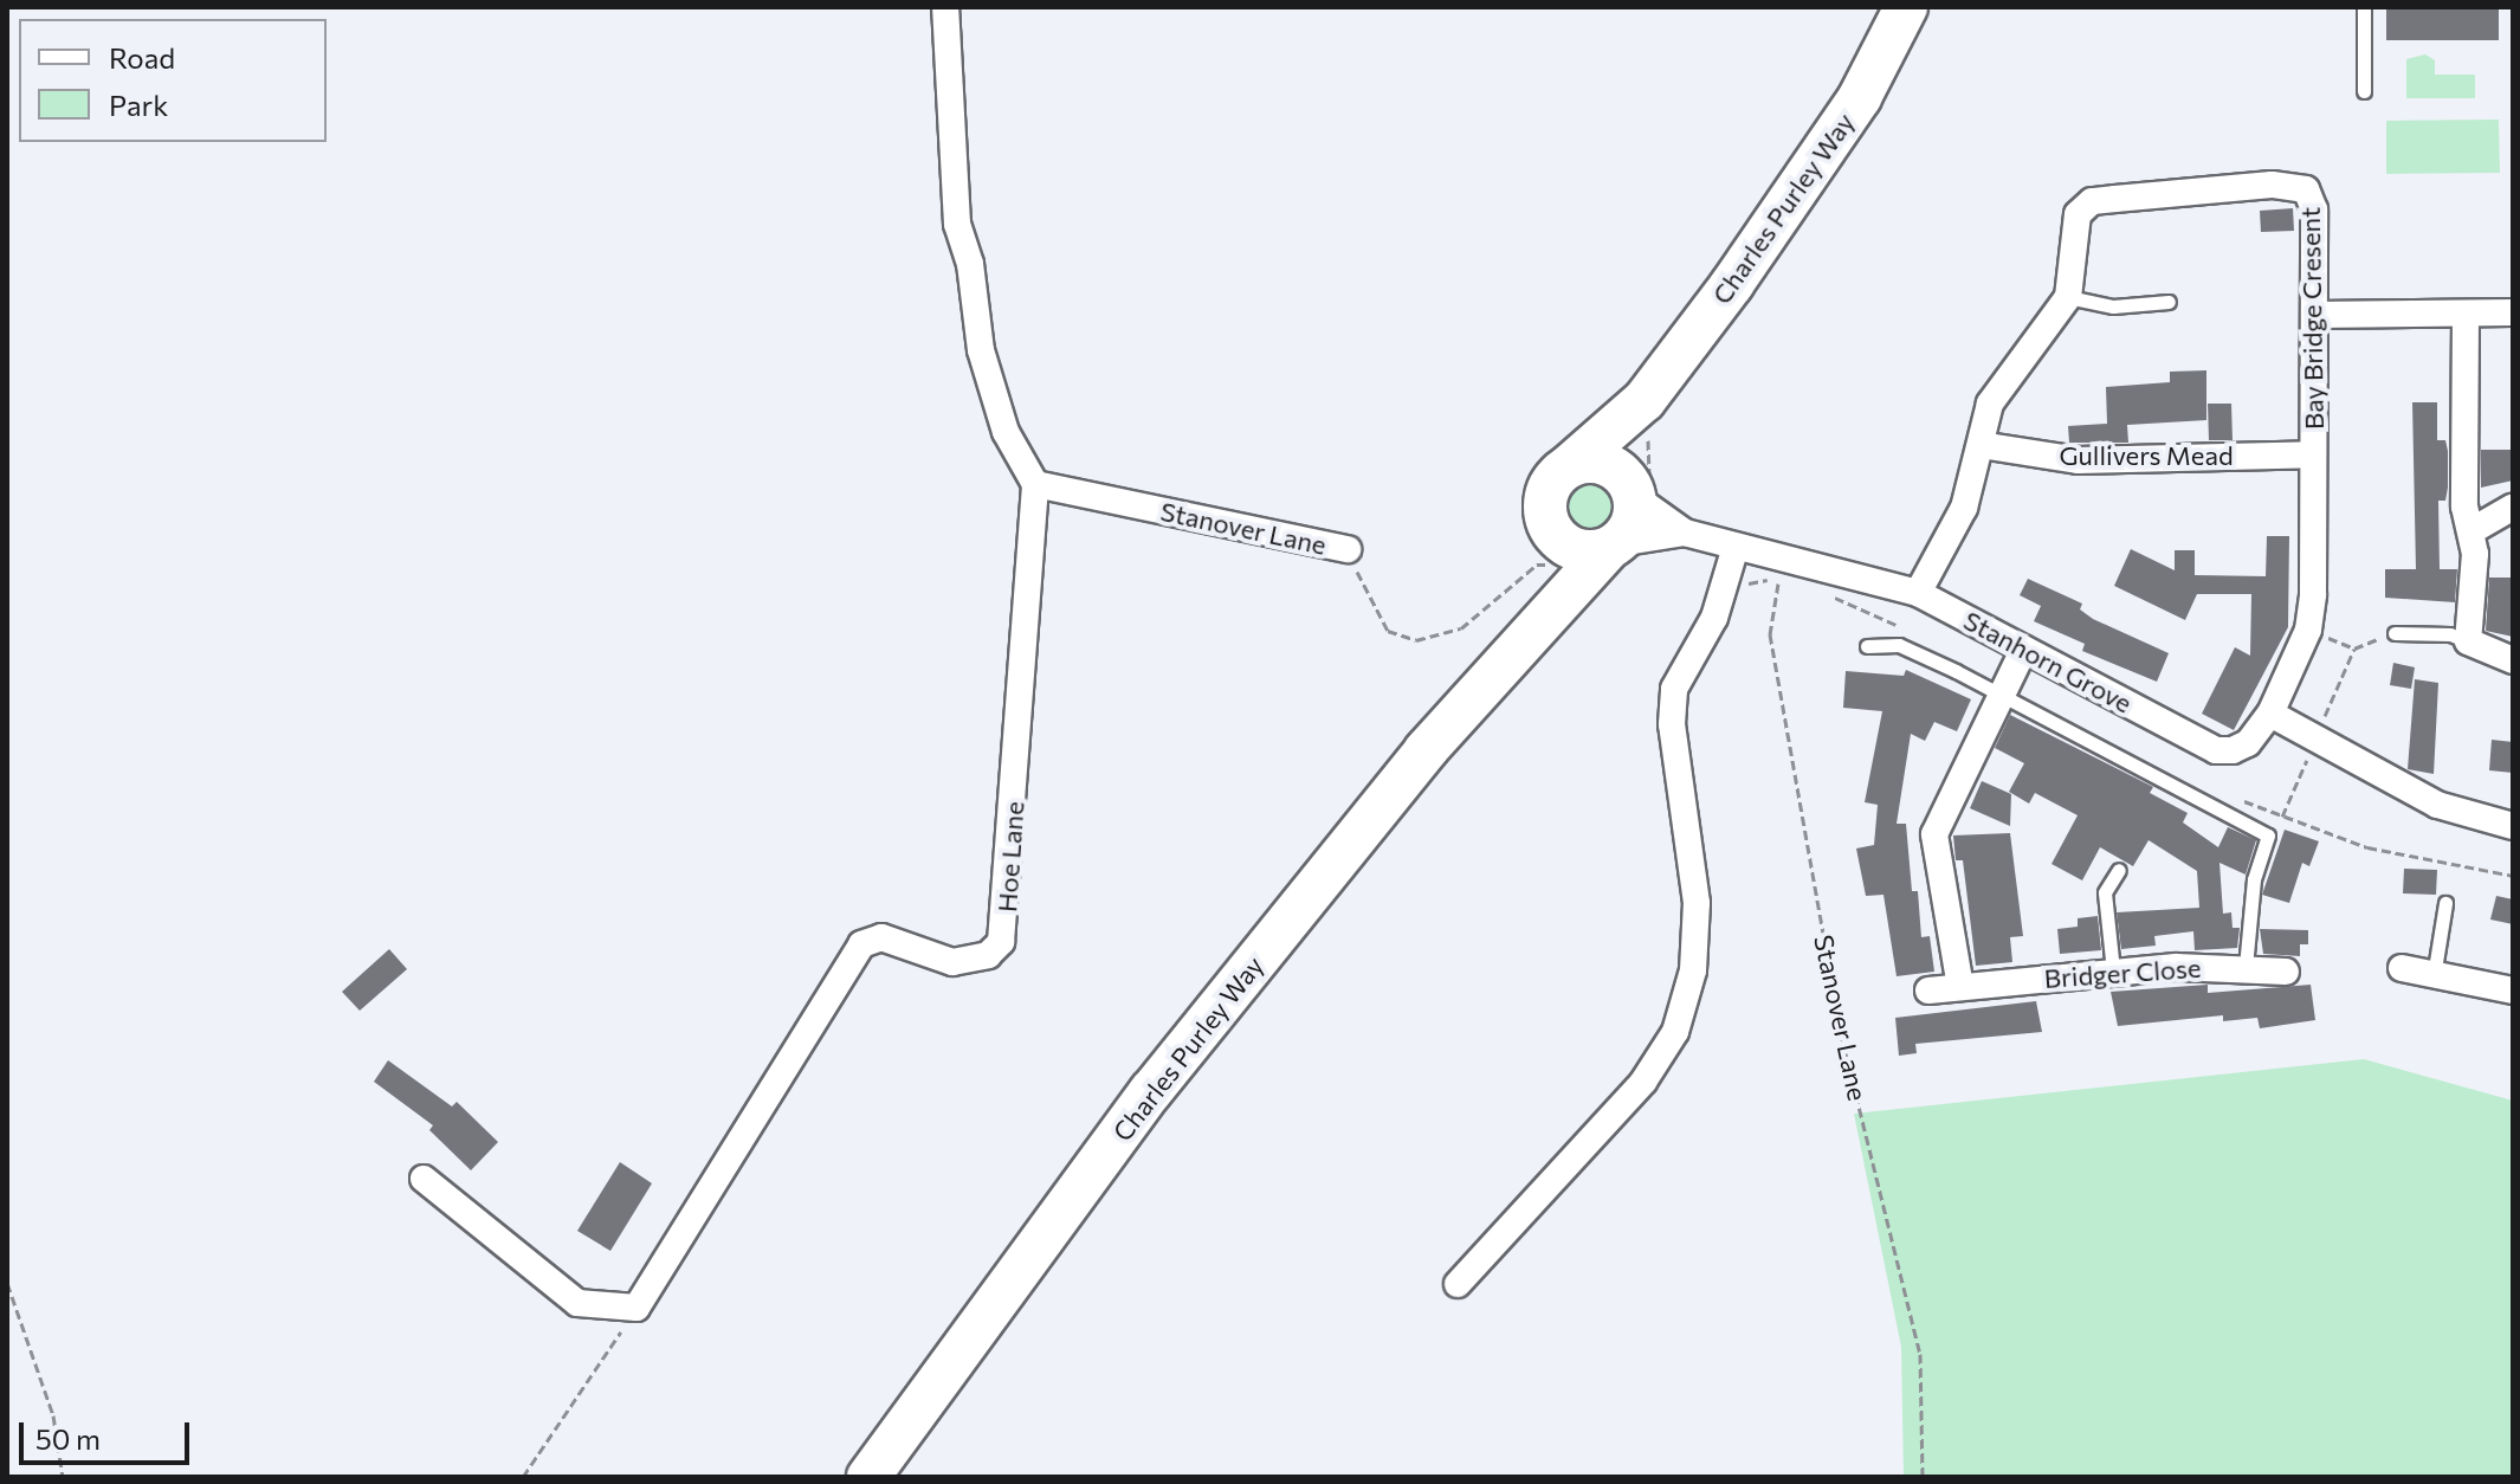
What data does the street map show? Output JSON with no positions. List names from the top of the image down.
{
  "streets": {
    "main road": ["Charles Purley Way"],
    "street": [
      "Bay Bridge Cresent",
      "Gullivers Mead",
      "Stanover Lane",
      "Stanhorn Grove",
      "Hoe Lane",
      "Bridger Close"
    ]
  },
  "crossings": [
    ["Charles Purley Way", "Stanover Lane"],
    ["Charles Purley Way", "Stanhorn Grove"],
    ["Bay Bridge Cresent", "Gullivers Mead"],
    ["Bay Bridge Cresent", "Stanhorn Grove"],
    ["Stanover Lane", "Stanhorn Grove"],
    ["Stanover Lane", "Hoe Lane"]
  ],
  "legend": ["Road", "Park"],
  "scale_bar": "50 m"
}
